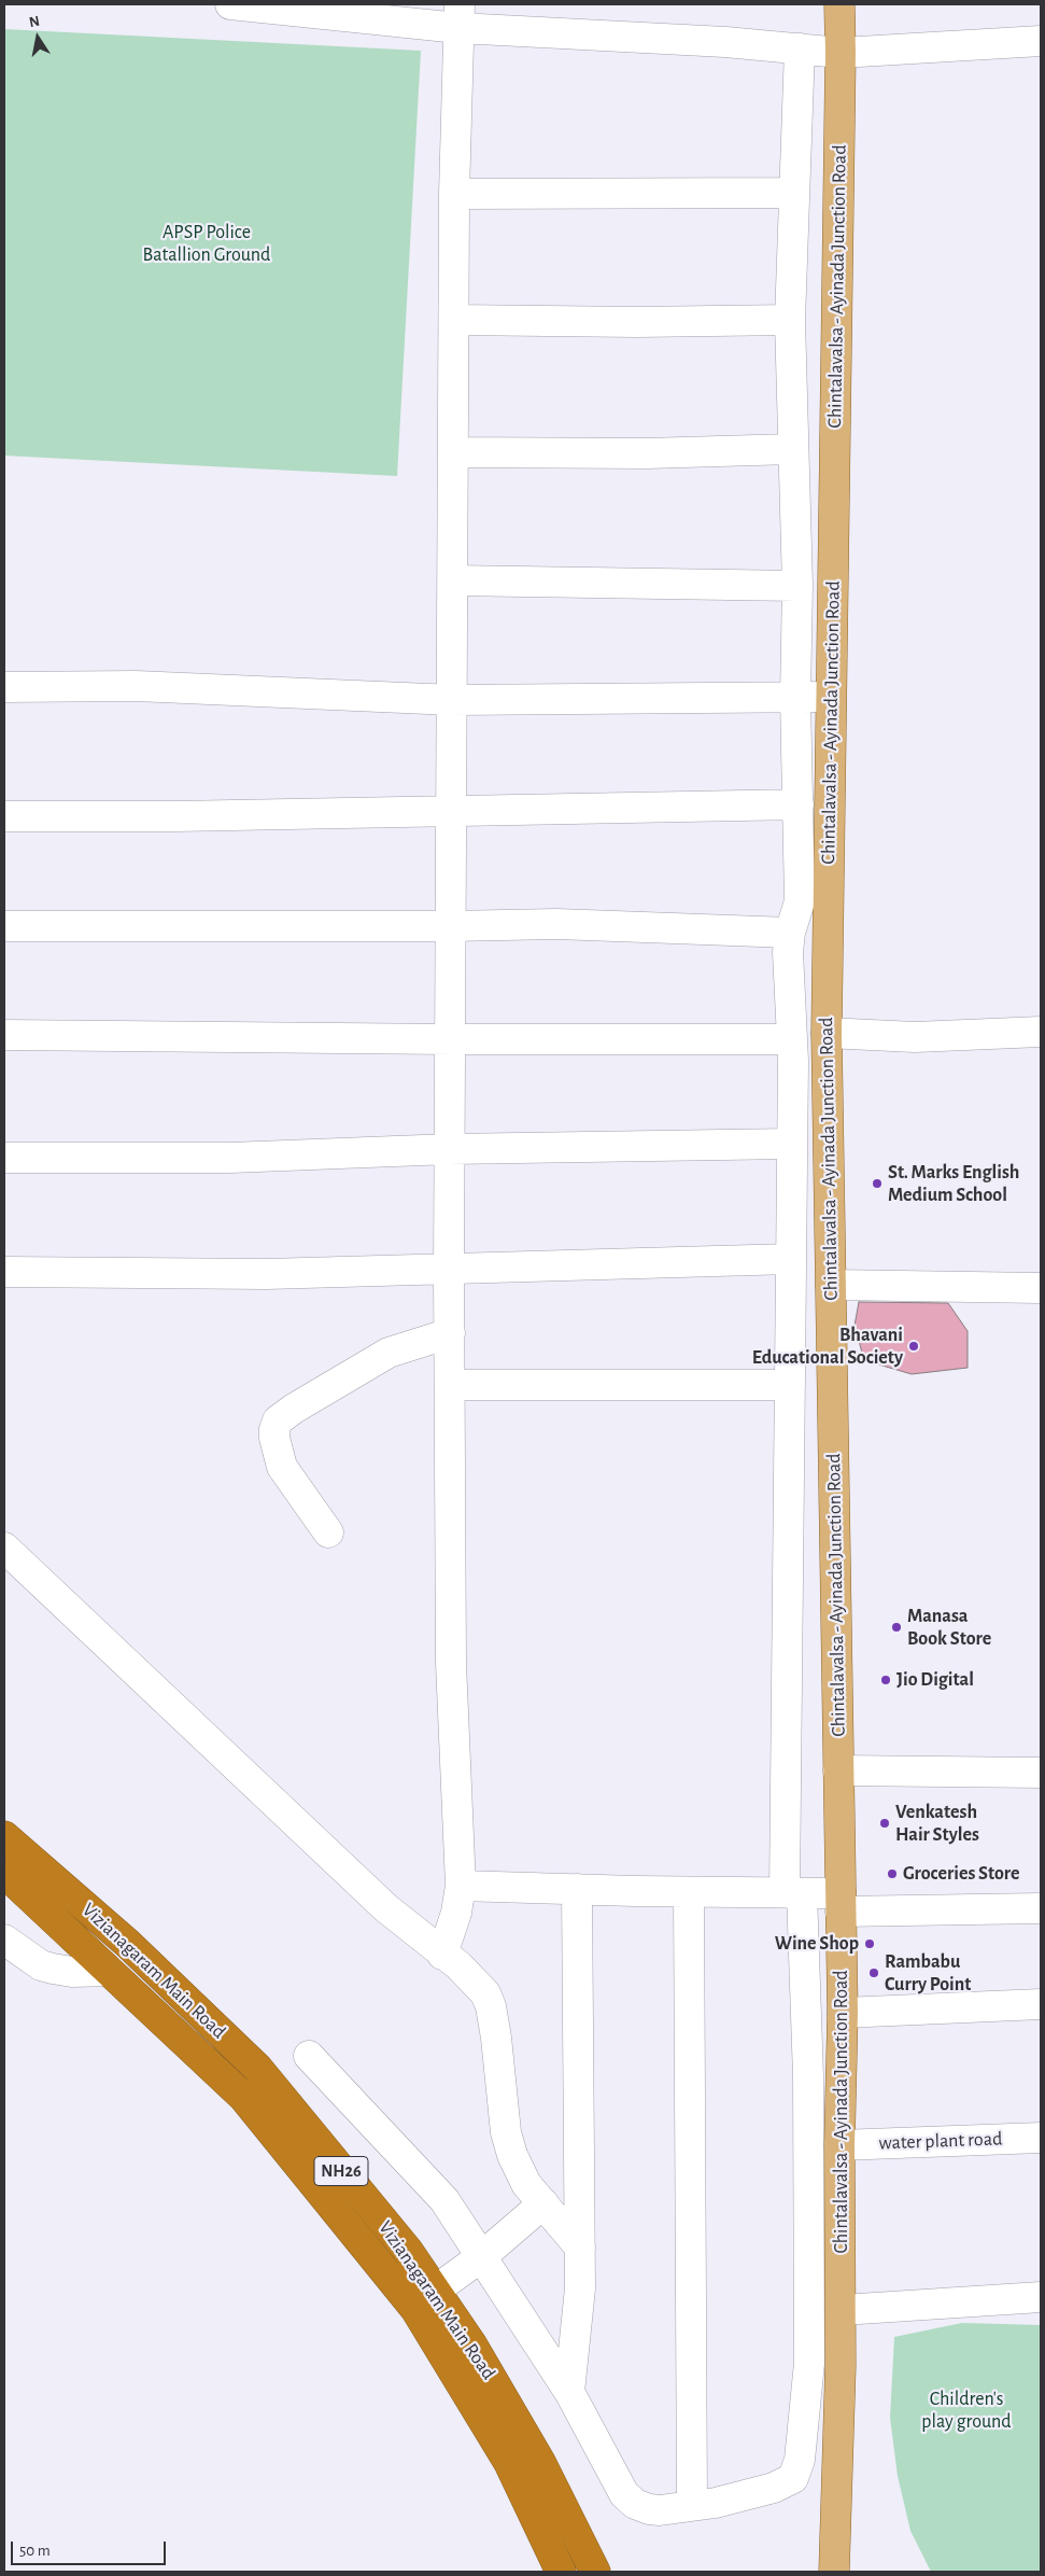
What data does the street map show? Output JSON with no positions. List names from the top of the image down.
{
  "streets": {
    "highway": ["Vizianagaram Main Road", "NH26"],
    "main road": ["Chintalavalsa - Ayinada Junction Road"],
    "street": ["water plant road"]
  },
  "crossings": [
    ["Chintalavalsa - Ayinada Junction Road", "water plant road"]
  ],
  "parks": ["APSP Police Batallion Ground", "Children's play ground"],
  "places": [
    "St. Marks English Medium School",
    "Bhavani Educational Society",
    "Manasa Book Store",
    "Jio Digital",
    "Venkatesh Hair Styles",
    "Groceries Store",
    "Wine Shop",
    "Rambabu Curry Point"
  ],
  "scale_bar": "50 m",
  "north": "top"
}
